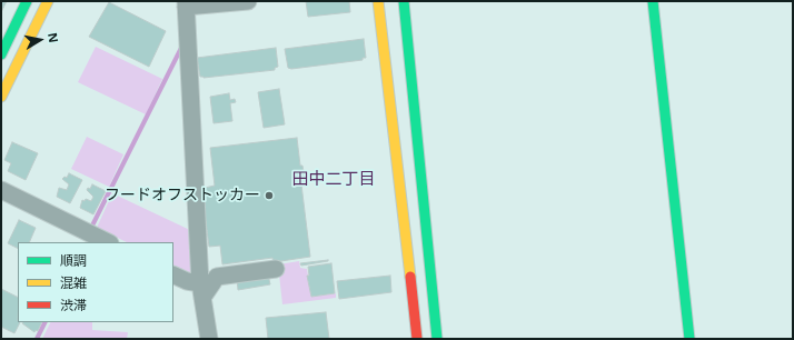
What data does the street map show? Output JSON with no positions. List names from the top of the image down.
{
  "districts": ["田中二丁目"],
  "places": ["フードオフストッカー"],
  "legend": ["順調", "混雑", "渋滞"],
  "north": "right"
}
